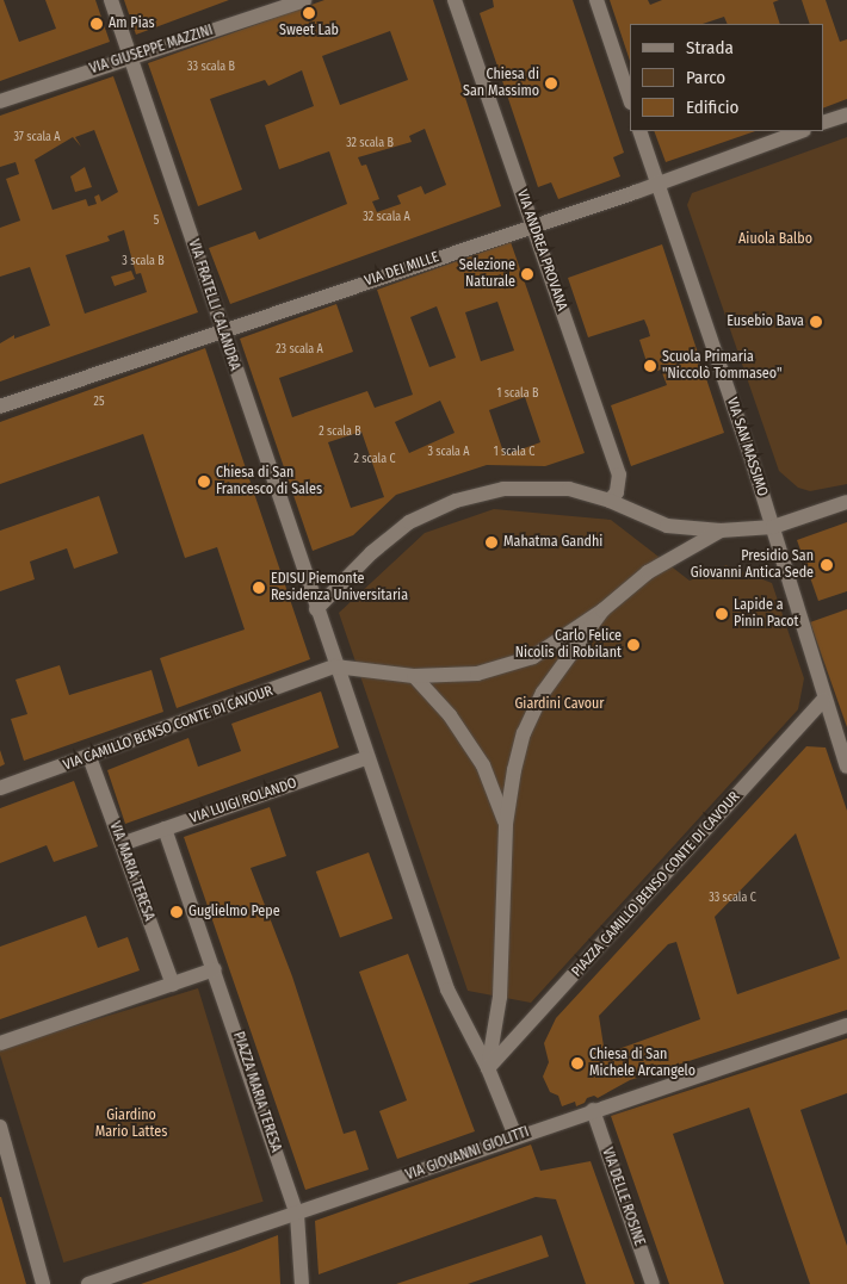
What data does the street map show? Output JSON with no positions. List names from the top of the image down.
{
  "streets": {
    "street": [
      "VIA GIUSEPPE MAZZINI",
      "VIA ANDREA PROVANA",
      "VIA DEI MILLE",
      "VIA FRATELLI CALANDRA",
      "VIA SAN MASSIMO",
      "VIA CAMILLO BENSO CONTE DI CAVOUR",
      "VIA LUIGI ROLANDO",
      "VIA MARIA TERESA",
      "PIAZZA CAMILLO BENSO CONTE DI CAVOUR",
      "PIAZZA MARIA TERESA",
      "VIA GIOVANNI GIOLITTI",
      "VIA DELLE ROSINE"
    ]
  },
  "crossings": [
    ["VIA GIUSEPPE MAZZINI", "VIA FRATELLI CALANDRA"],
    ["VIA ANDREA PROVANA", "VIA DEI MILLE"],
    ["VIA DEI MILLE", "VIA FRATELLI CALANDRA"],
    ["VIA DEI MILLE", "VIA SAN MASSIMO"],
    ["VIA SAN MASSIMO", "PIAZZA CAMILLO BENSO CONTE DI CAVOUR"],
    ["VIA CAMILLO BENSO CONTE DI CAVOUR", "VIA MARIA TERESA"],
    ["VIA LUIGI ROLANDO", "VIA MARIA TERESA"],
    ["VIA LUIGI ROLANDO", "PIAZZA MARIA TERESA"],
    ["PIAZZA MARIA TERESA", "VIA GIOVANNI GIOLITTI"],
    ["VIA GIOVANNI GIOLITTI", "VIA DELLE ROSINE"]
  ],
  "parks": ["Aiuola Balbo", "Giardini Cavour", "Giardino Mario Lattes"],
  "places": [
    "Sweet Lab",
    "Am Pias",
    "Chiesa di San Massimo",
    "Selezione Naturale",
    "Eusebio Bava",
    "Scuola Primaria \"Niccolò Tommaseo\"",
    "Chiesa di San Francesco di Sales",
    "Mahatma Gandhi",
    "Presidio San Giovanni Antica Sede",
    "EDISU Piemonte Residenza Universitaria",
    "Lapide a Pinin Pacot",
    "Carlo Felice Nicolis di Robilant",
    "Guglielmo Pepe",
    "Chiesa di San Michele Arcangelo"
  ],
  "house_numbers": [
    "33 scala B",
    "37 scala A",
    "32 scala B",
    "32 scala A",
    "5",
    "3 scala B",
    "23 scala A",
    "1 scala B",
    "25",
    "2 scala B",
    "3 scala A",
    "1 scala C",
    "2 scala C",
    "33 scala C"
  ],
  "legend": ["Strada", "Parco", "Edificio"]
}
